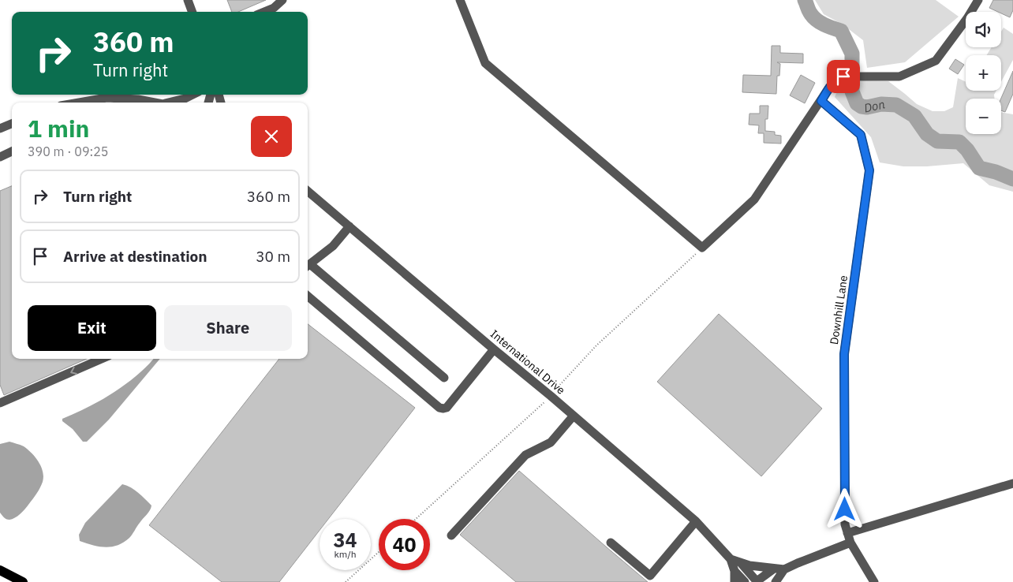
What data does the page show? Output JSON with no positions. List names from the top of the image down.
{
  "streets": {
    "street": ["Downhill Lane", "International Drive"]
  },
  "water": ["Don"],
  "page": {
    "map_buttons": ["+", "−"],
    "turn": ["360 m", "Turn right"],
    "heading": ["1 min", "390 m · 09:25"],
    "list": [
      {
        "name": "Turn right",
        "value": "360 m"
      },
      {
        "name": "Arrive at destination",
        "value": "30 m"
      }
    ],
    "buttons": ["Exit", "Share"],
    "speed": "34 km/h",
    "limit": "40"
  }
}
